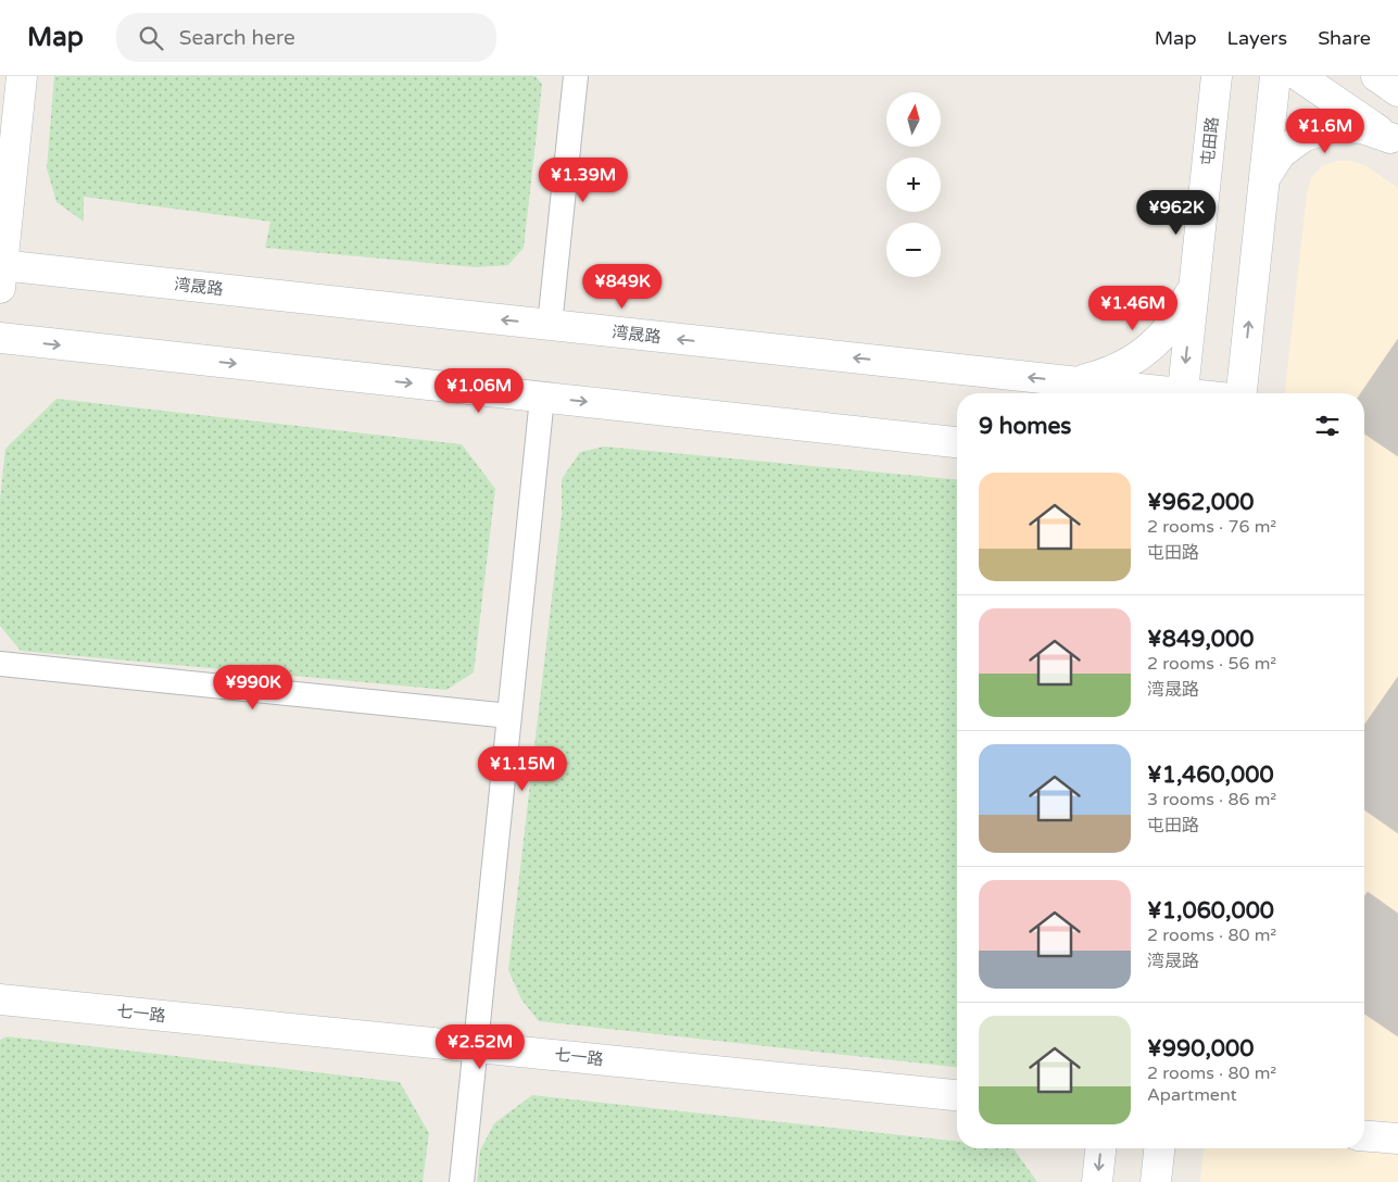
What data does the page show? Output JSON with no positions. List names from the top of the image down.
{
  "streets": {
    "main road": ["屯田路", "湾晟路", "七一路"]
  },
  "north": "top",
  "page": {
    "header": "Map",
    "search": "Search here",
    "nav": ["Map", "Layers", "Share"],
    "map_buttons": ["+", "−"],
    "price": [
      "¥1.6M",
      "¥1.39M",
      "¥962K",
      "¥849K",
      "¥1.46M",
      "¥1.06M",
      "¥990K",
      "¥1.15M",
      "¥2.52M"
    ],
    "heading": "9 homes",
    "list": [
      {
        "name": "¥962,000",
        "note": "2 rooms · 76 m² · 屯田路"
      },
      {
        "name": "¥849,000",
        "note": "2 rooms · 56 m² · 湾晟路"
      },
      {
        "name": "¥1,460,000",
        "note": "3 rooms · 86 m² · 屯田路"
      },
      {
        "name": "¥1,060,000",
        "note": "2 rooms · 80 m² · 湾晟路"
      },
      {
        "name": "¥990,000",
        "note": "2 rooms · 80 m² · Apartment"
      }
    ]
  }
}
